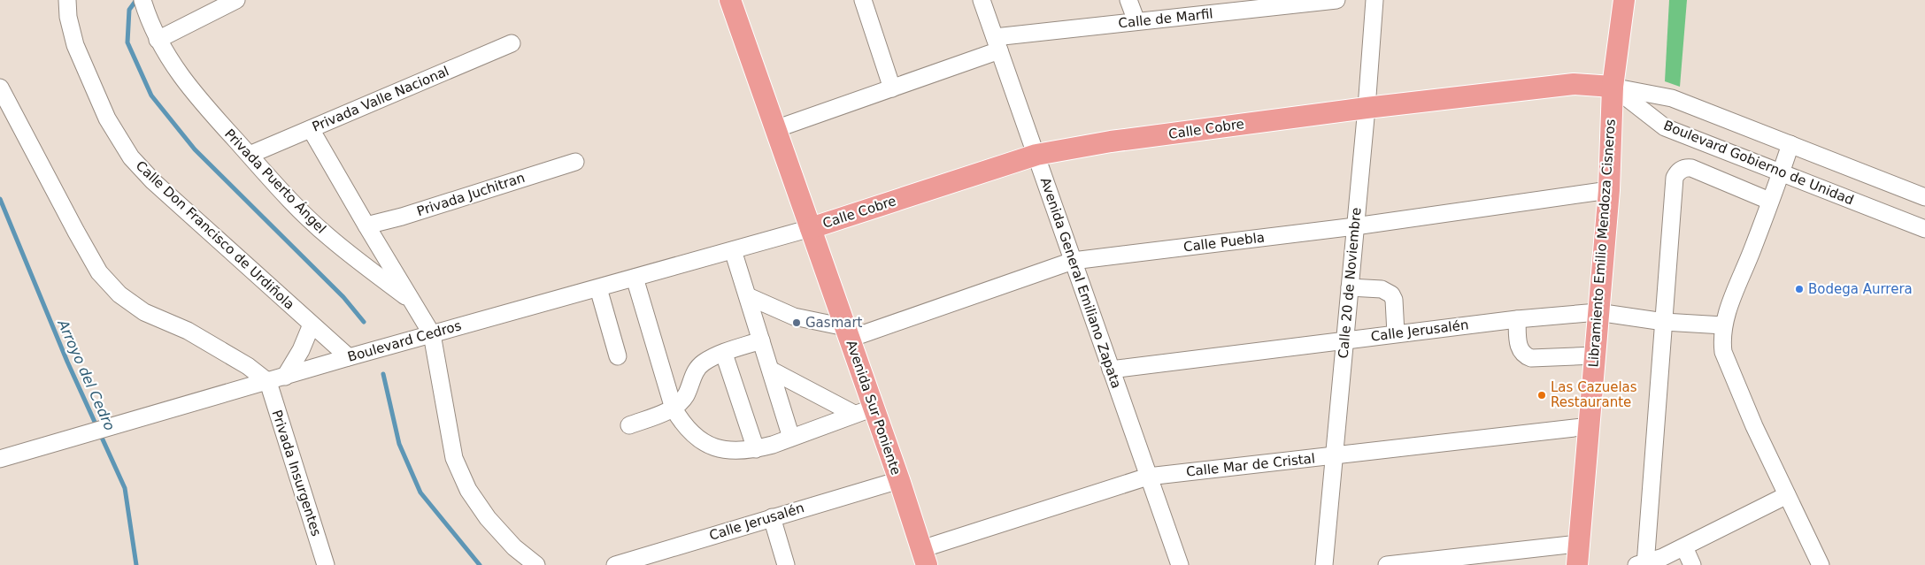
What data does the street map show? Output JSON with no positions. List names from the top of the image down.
{
  "streets": {
    "main road": ["Calle Cobre", "Libramiento Emilio Mendoza Cisneros", "Avenida Sur Poniente"],
    "street": [
      "Calle de Marfil",
      "Privada Valle Nacional",
      "Boulevard Gobierno de Unidad",
      "Privada Puerto Ángel",
      "Privada Juchitran",
      "Calle Don Francisco de Urdiñola",
      "Calle Puebla",
      "Avenida General Emiliano Zapata",
      "Calle 20 de Noviembre",
      "Calle Jerusalén",
      "Boulevard Cedros",
      "Calle Mar de Cristal",
      "Privada Insurgentes"
    ]
  },
  "crossings": [
    ["Calle de Marfil", "Avenida General Emiliano Zapata"],
    ["Calle de Marfil", "Avenida Sur Poniente"],
    ["Privada Valle Nacional", "Privada Puerto Ángel"],
    ["Calle Cobre", "Boulevard Gobierno de Unidad"],
    ["Calle Cobre", "Libramiento Emilio Mendoza Cisneros"],
    ["Calle Cobre", "Avenida General Emiliano Zapata"],
    ["Calle Cobre", "Calle 20 de Noviembre"],
    ["Calle Cobre", "Boulevard Cedros"],
    ["Calle Cobre", "Avenida Sur Poniente"],
    ["Boulevard Gobierno de Unidad", "Libramiento Emilio Mendoza Cisneros"],
    ["Privada Puerto Ángel", "Privada Juchitran"],
    ["Privada Puerto Ángel", "Boulevard Cedros"],
    ["Calle Don Francisco de Urdiñola", "Boulevard Cedros"],
    ["Calle Puebla", "Libramiento Emilio Mendoza Cisneros"],
    ["Calle Puebla", "Avenida General Emiliano Zapata"],
    ["Calle Puebla", "Calle 20 de Noviembre"],
    ["Calle Puebla", "Avenida Sur Poniente"],
    ["Libramiento Emilio Mendoza Cisneros", "Calle Jerusalén"],
    ["Libramiento Emilio Mendoza Cisneros", "Calle Mar de Cristal"],
    ["Avenida General Emiliano Zapata", "Calle Jerusalén"],
    ["Avenida General Emiliano Zapata", "Calle Mar de Cristal"],
    ["Calle 20 de Noviembre", "Calle Jerusalén"],
    ["Calle 20 de Noviembre", "Calle Mar de Cristal"],
    ["Calle Jerusalén", "Avenida Sur Poniente"],
    ["Boulevard Cedros", "Avenida Sur Poniente"],
    ["Boulevard Cedros", "Privada Insurgentes"],
    ["Avenida Sur Poniente", "Calle Mar de Cristal"]
  ],
  "water": ["Arroyo del Cedro"],
  "places": ["Bodega Aurrera", "Gasmart", "Las Cazuelas Restaurante"]
}
